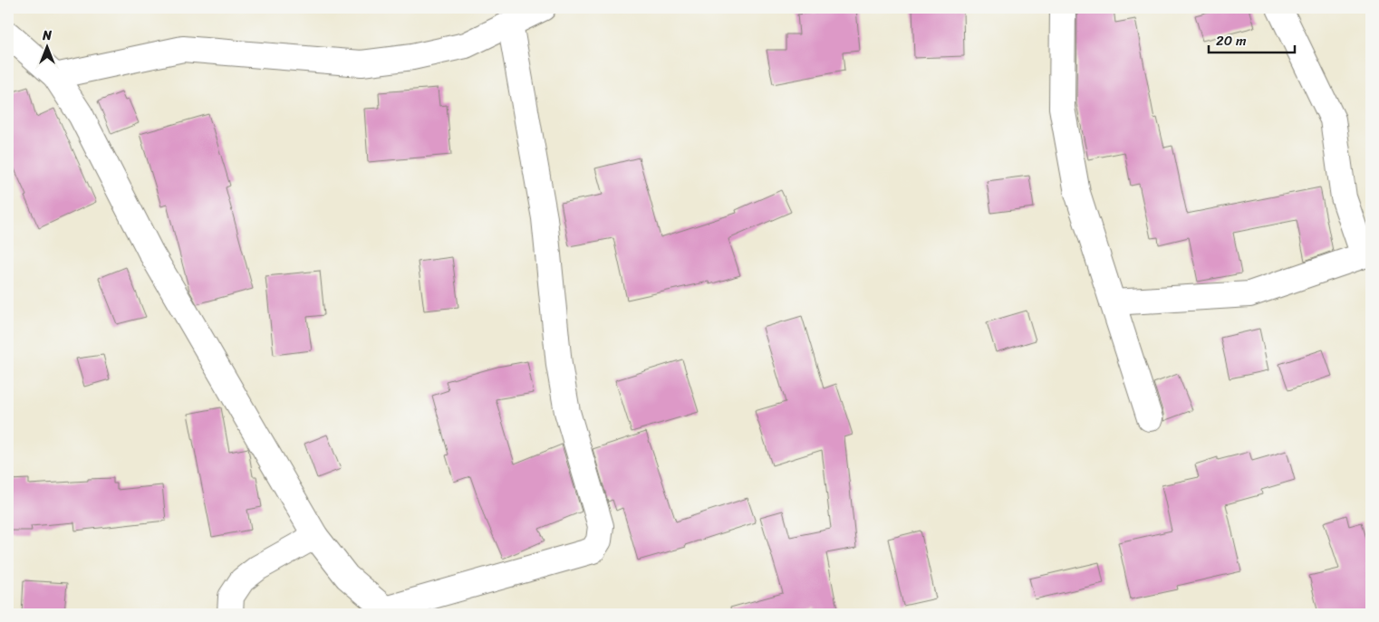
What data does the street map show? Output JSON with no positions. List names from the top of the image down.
{
  "scale_bar": "20 m",
  "north": "top"
}
